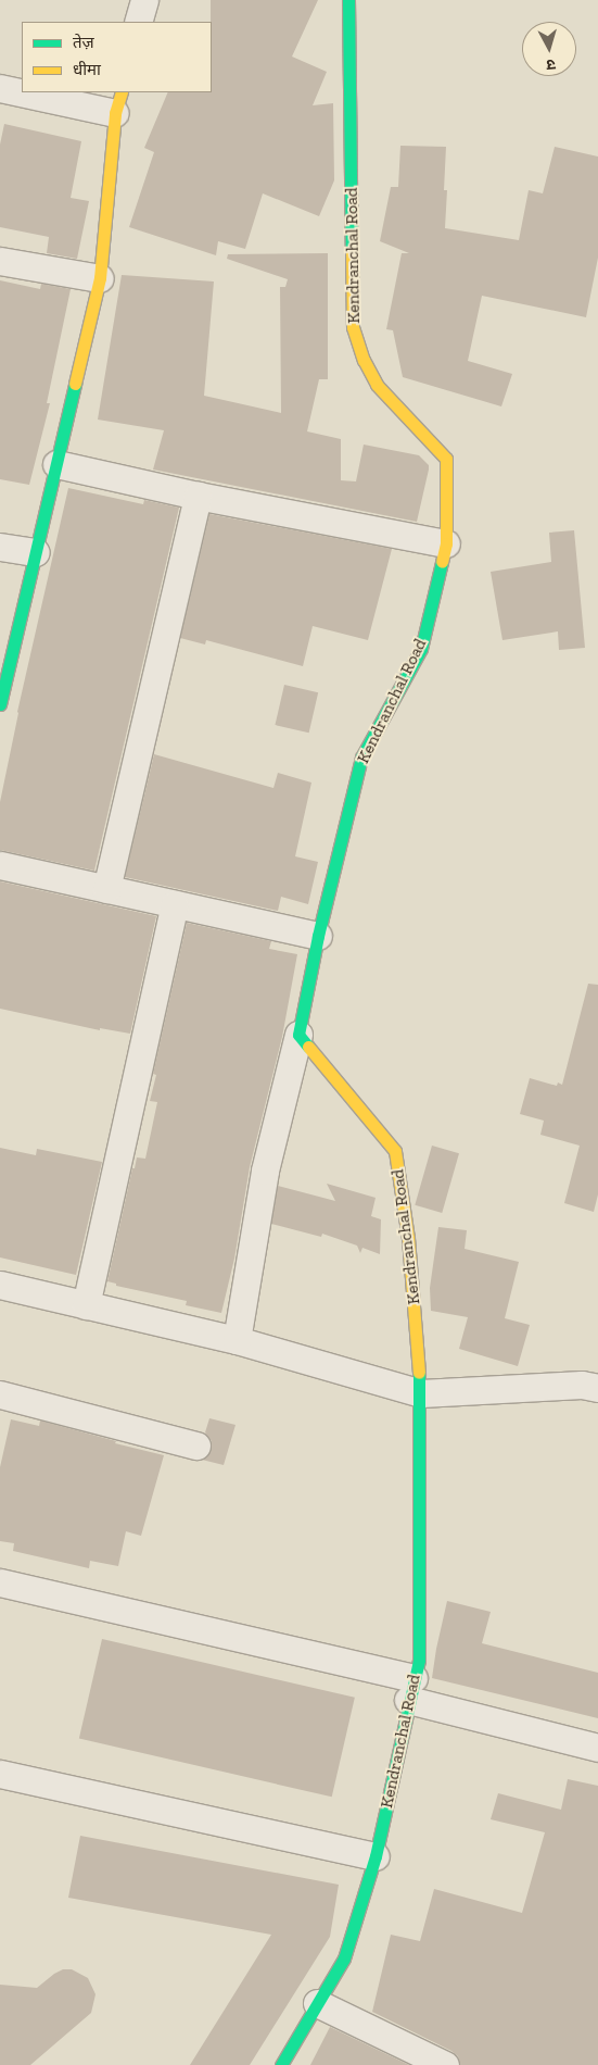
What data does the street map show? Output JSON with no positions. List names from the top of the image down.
{
  "streets": {
    "street": ["Kendranchal Road"]
  },
  "legend": ["तेज़", "धीमा"],
  "north": "bottom"
}
